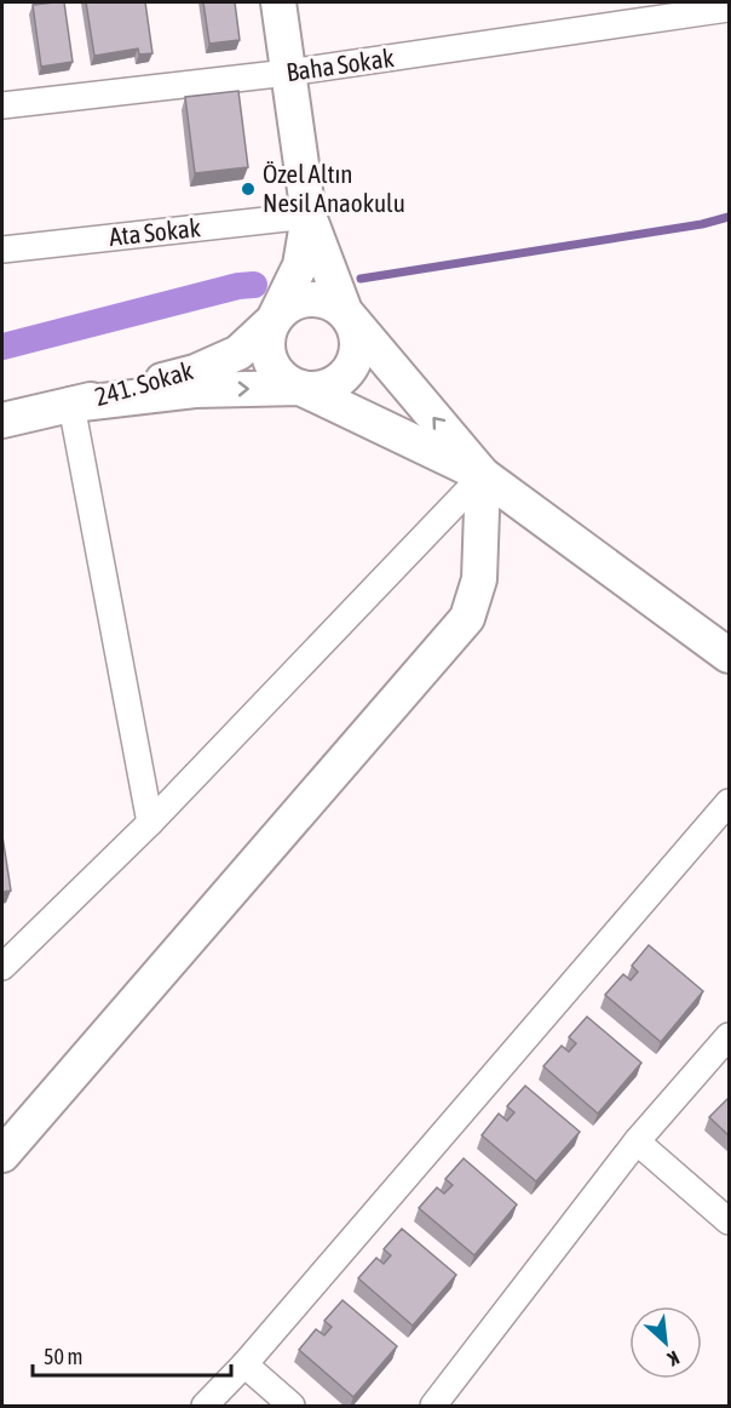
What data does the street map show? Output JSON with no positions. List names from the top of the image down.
{
  "streets": {
    "main road": ["241. Sokak"],
    "street": ["Baha Sokak", "Ata Sokak"]
  },
  "places": ["Özel Altın Nesil Anaokulu"],
  "scale_bar": "50 m",
  "north": "bottom right"
}
